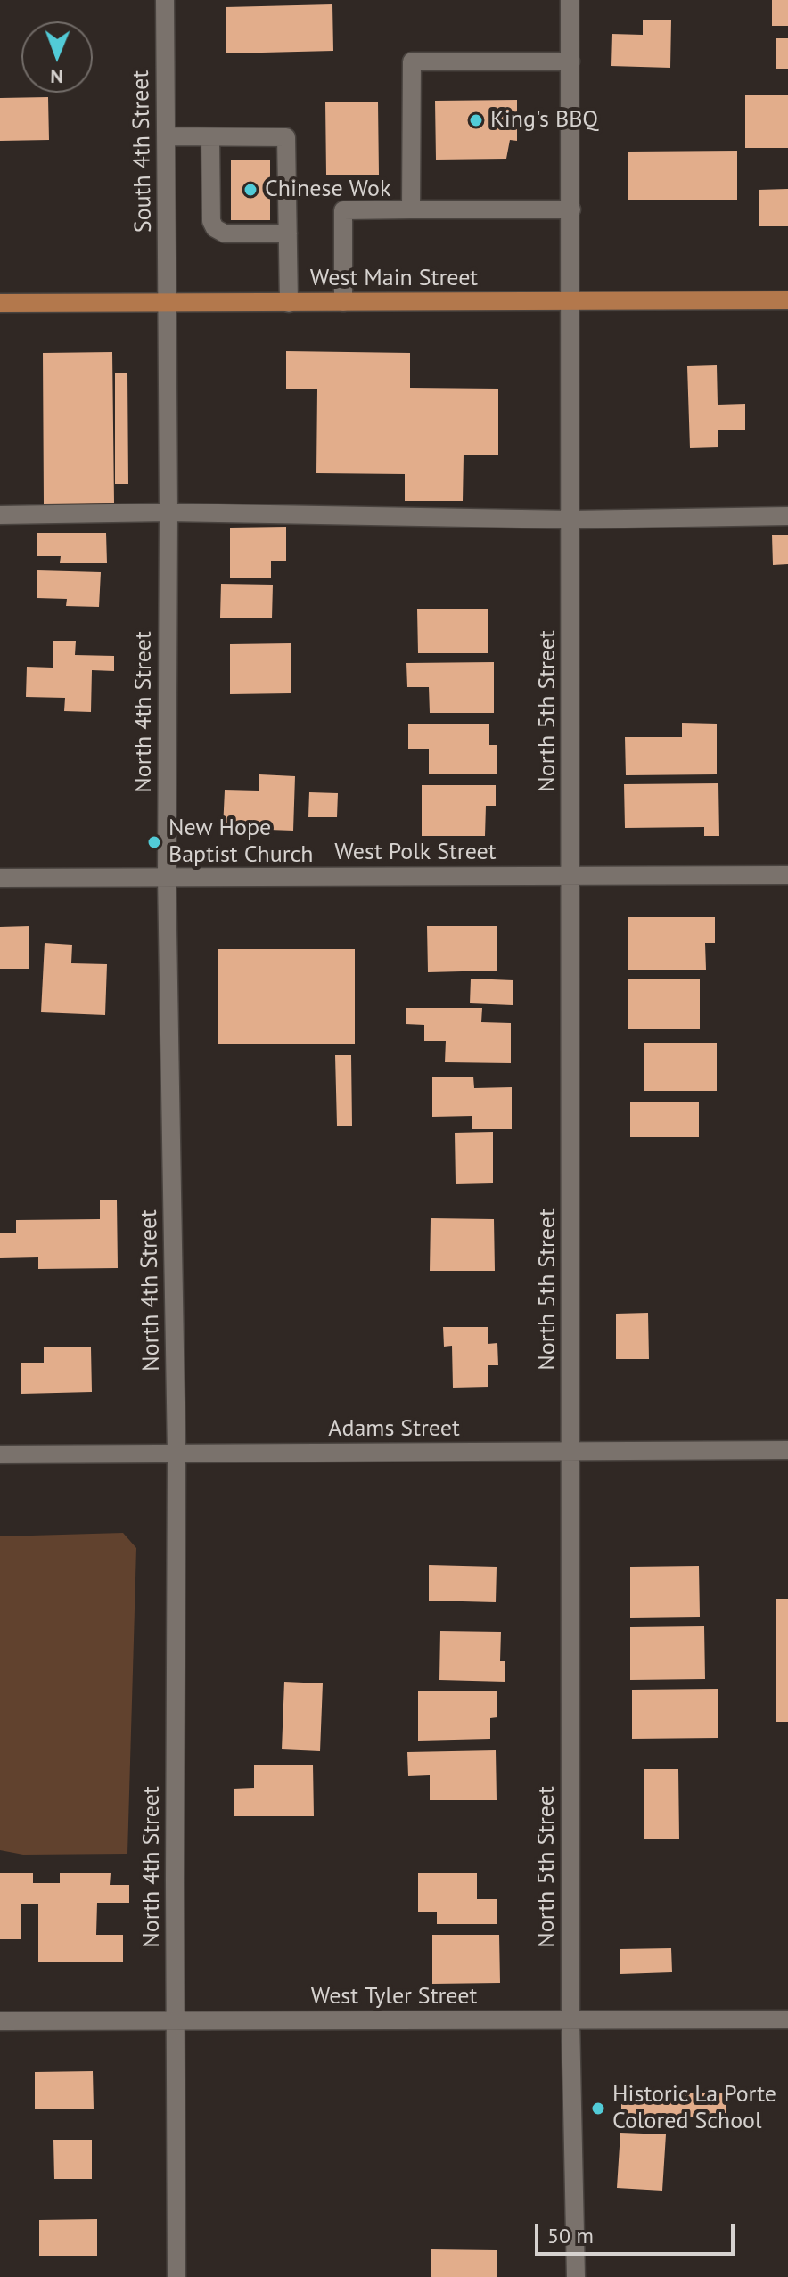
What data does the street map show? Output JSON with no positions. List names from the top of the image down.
{
  "streets": {
    "main road": ["West Main Street"],
    "street": [
      "South 4th Street",
      "North 5th Street",
      "North 4th Street",
      "West Polk Street",
      "Adams Street",
      "West Tyler Street"
    ]
  },
  "crossings": [
    ["South 4th Street", "West Main Street"],
    ["South 4th Street", "North 4th Street"],
    ["West Main Street", "North 5th Street"],
    ["West Main Street", "North 4th Street"],
    ["North 5th Street", "West Polk Street"],
    ["North 5th Street", "Adams Street"],
    ["North 5th Street", "West Tyler Street"],
    ["North 4th Street", "West Polk Street"],
    ["North 4th Street", "Adams Street"],
    ["North 4th Street", "West Tyler Street"]
  ],
  "places": [
    "King's BBQ",
    "Chinese Wok",
    "New Hope Baptist Church",
    "Historic La Porte Colored School"
  ],
  "scale_bar": "50 m",
  "north": "bottom"
}
